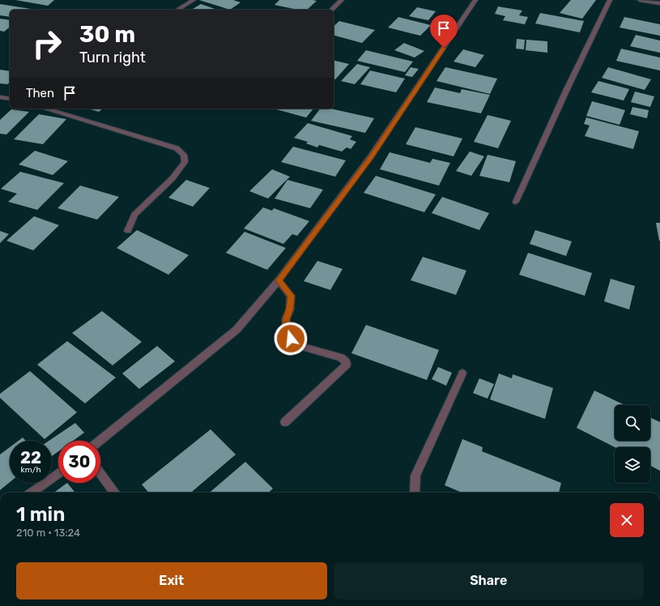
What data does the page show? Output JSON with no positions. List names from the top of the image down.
{
  "page": {
    "turn": ["30 m", "Turn right"],
    "then": "Then",
    "speed": "22 km/h",
    "limit": "30",
    "heading": ["1 min", "210 m · 13:24"],
    "buttons": ["Exit", "Share"]
  }
}
